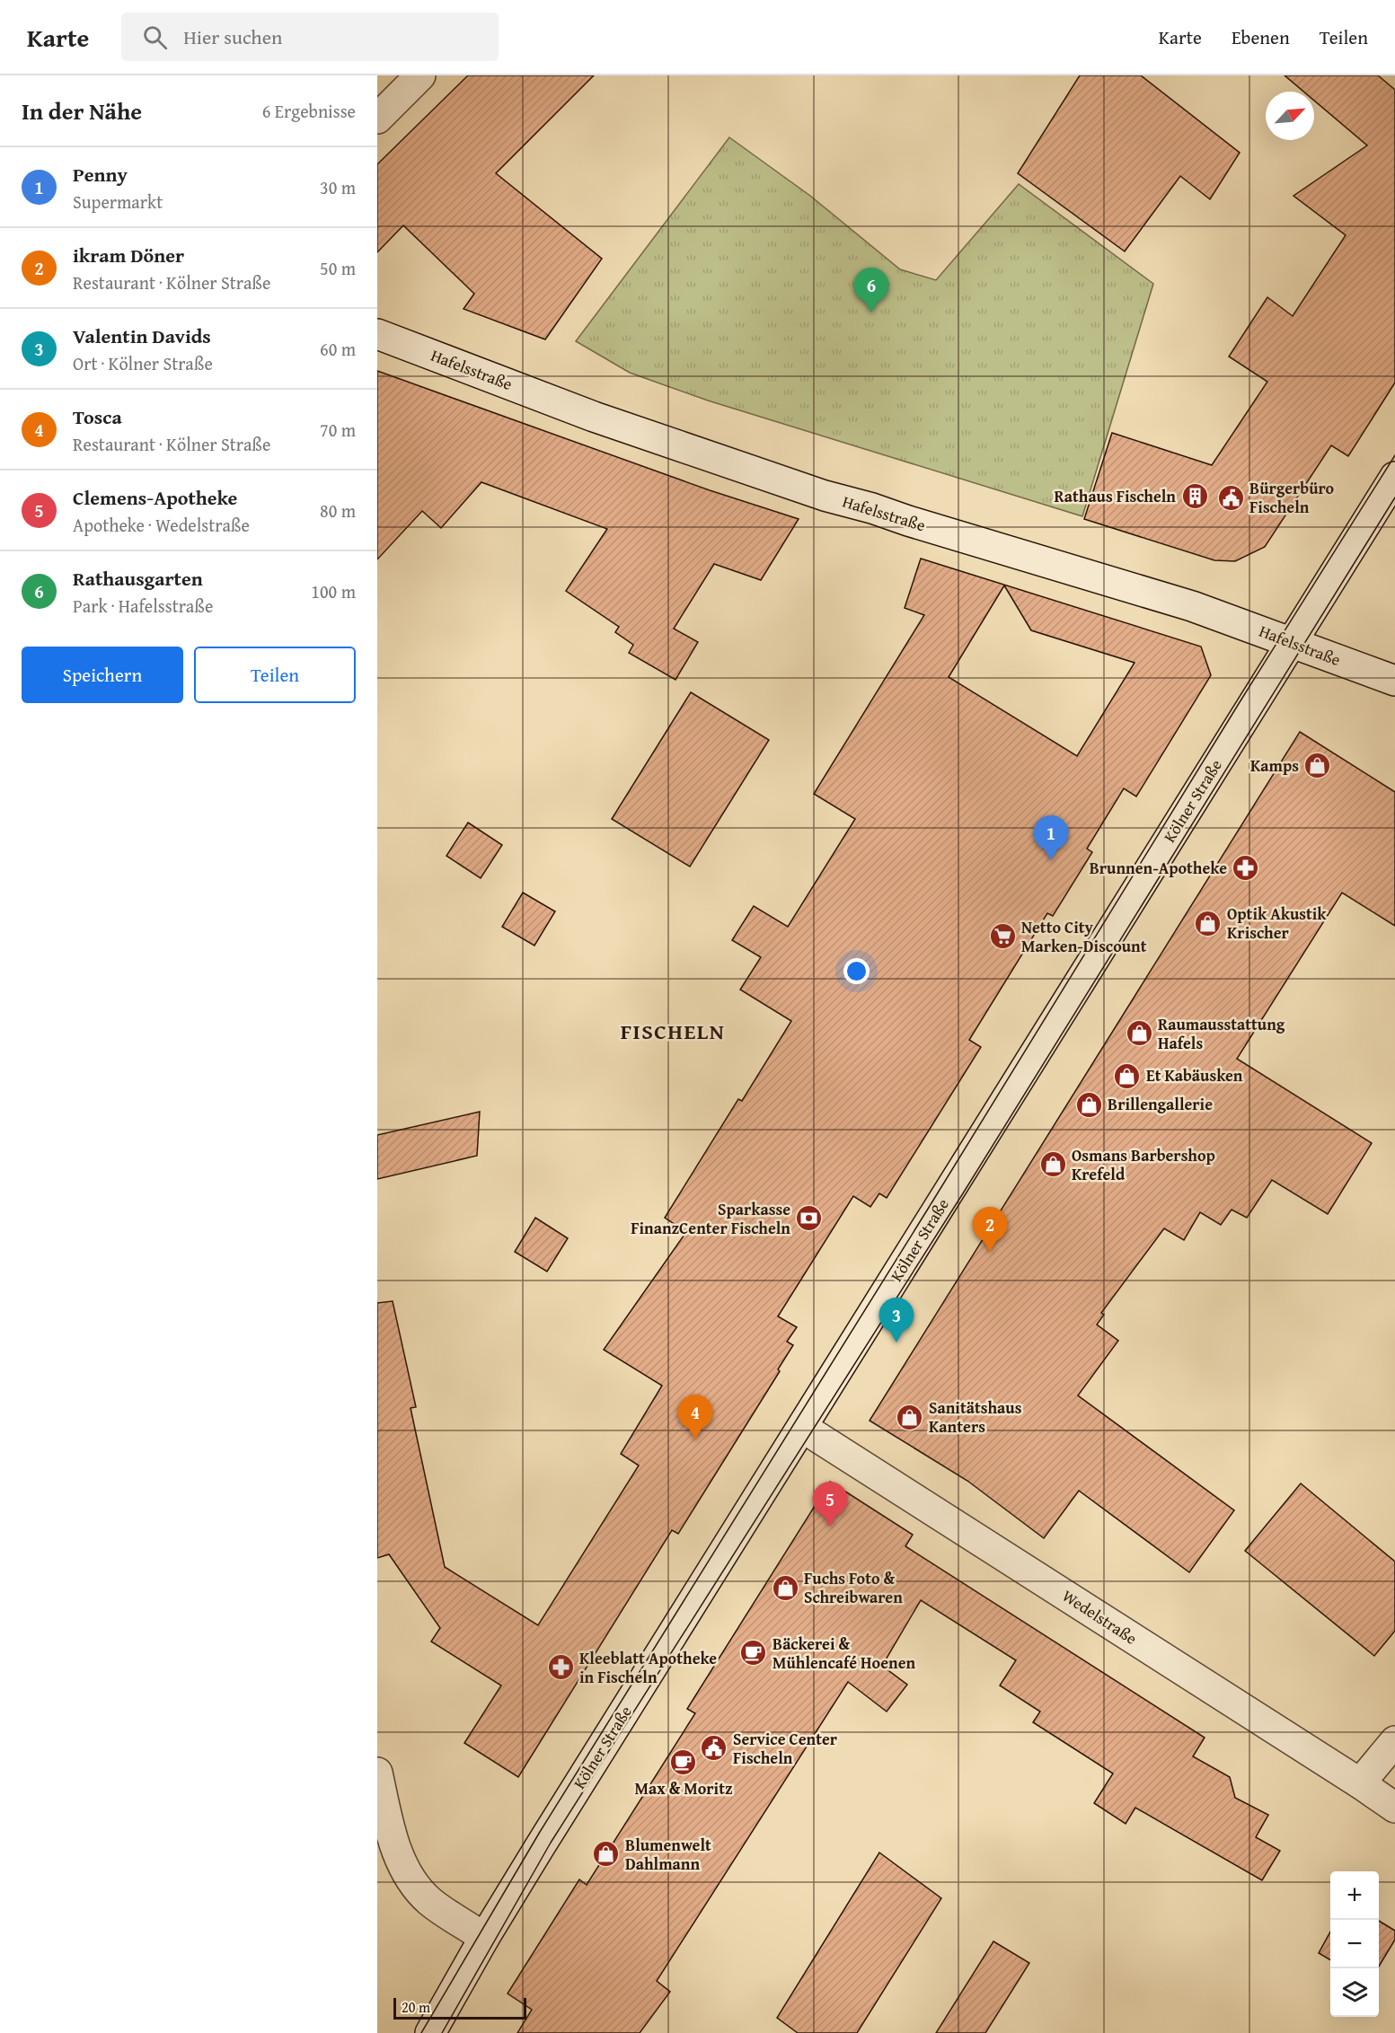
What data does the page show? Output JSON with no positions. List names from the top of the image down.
{
  "streets": {
    "main road": ["Hafelsstraße", "Kölner Straße", "Wedelstraße"]
  },
  "crossings": [
    ["Hafelsstraße", "Kölner Straße"],
    ["Kölner Straße", "Wedelstraße"]
  ],
  "districts": ["FISCHELN"],
  "places": {
    "building": ["Rathaus Fischeln"],
    "public building": ["Bürgerbüro Fischeln", "Service Center Fischeln"],
    "shop": [
      "Kamps",
      "Optik Akustik Krischer",
      "Raumausstattung Hafels",
      "Et Kabäusken",
      "Brillengallerie",
      "Osmans Barbershop Krefeld",
      "Sanitätshaus Kanters",
      "Fuchs Foto & Schreibwaren",
      "Blumenwelt Dahlmann"
    ],
    "pharmacy": ["Brunnen-Apotheke", "Kleeblatt Apotheke in Fischeln"],
    "supermarket": ["Netto City Marken-Discount"],
    "bank": ["Sparkasse FinanzCenter Fischeln"],
    "cafe": ["Bäckerei & Mühlencafé Hoenen", "Max & Moritz"]
  },
  "scale_bar": "20 m",
  "north": "top right",
  "page": {
    "header": "Karte",
    "search": "Hier suchen",
    "nav": ["Karte", "Ebenen", "Teilen"],
    "heading": ["In der Nähe", "6 Ergebnisse"],
    "list": [
      {
        "mark": "1",
        "name": "Penny",
        "note": "Supermarkt",
        "value": "30 m"
      },
      {
        "mark": "2",
        "name": "ikram Döner",
        "note": "Restaurant · Kölner Straße",
        "value": "50 m"
      },
      {
        "mark": "3",
        "name": "Valentin Davids",
        "note": "Ort · Kölner Straße",
        "value": "60 m"
      },
      {
        "mark": "4",
        "name": "Tosca",
        "note": "Restaurant · Kölner Straße",
        "value": "70 m"
      },
      {
        "mark": "5",
        "name": "Clemens-Apotheke",
        "note": "Apotheke · Wedelstraße",
        "value": "80 m"
      },
      {
        "mark": "6",
        "name": "Rathausgarten",
        "note": "Park · Hafelsstraße",
        "value": "100 m"
      }
    ],
    "pins": [
      "6",
      "1",
      "2",
      "3",
      "4",
      "5"
    ],
    "buttons": ["Speichern", "Teilen"],
    "map_buttons": ["+", "−"],
    "scale": "20 m"
  }
}
